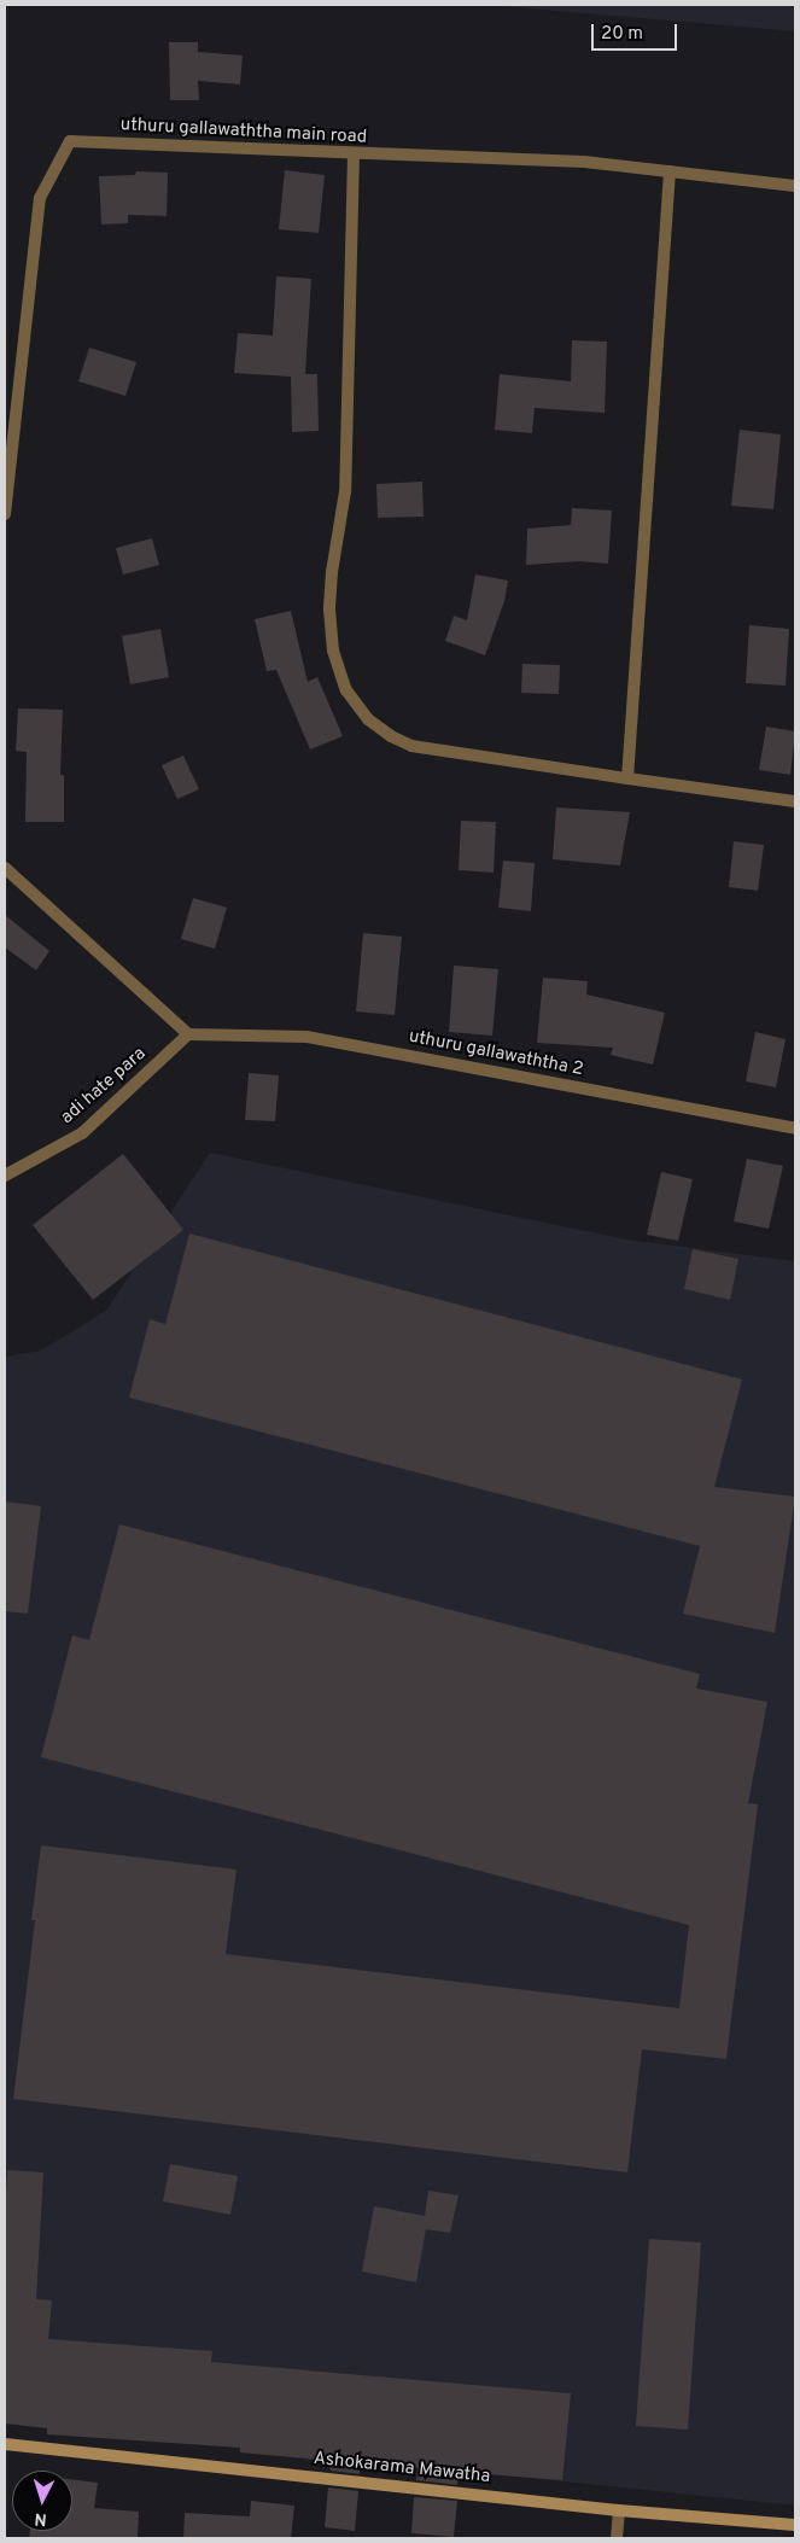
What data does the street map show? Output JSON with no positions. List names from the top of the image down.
{
  "streets": {
    "street": [
      "uthuru gallawaththa main road",
      "uthuru gallawaththa 2",
      "adi hate para",
      "Ashokarama Mawatha"
    ]
  },
  "crossings": [
    ["uthuru gallawaththa 2", "adi hate para"]
  ],
  "scale_bar": "20 m",
  "north": "bottom"
}
